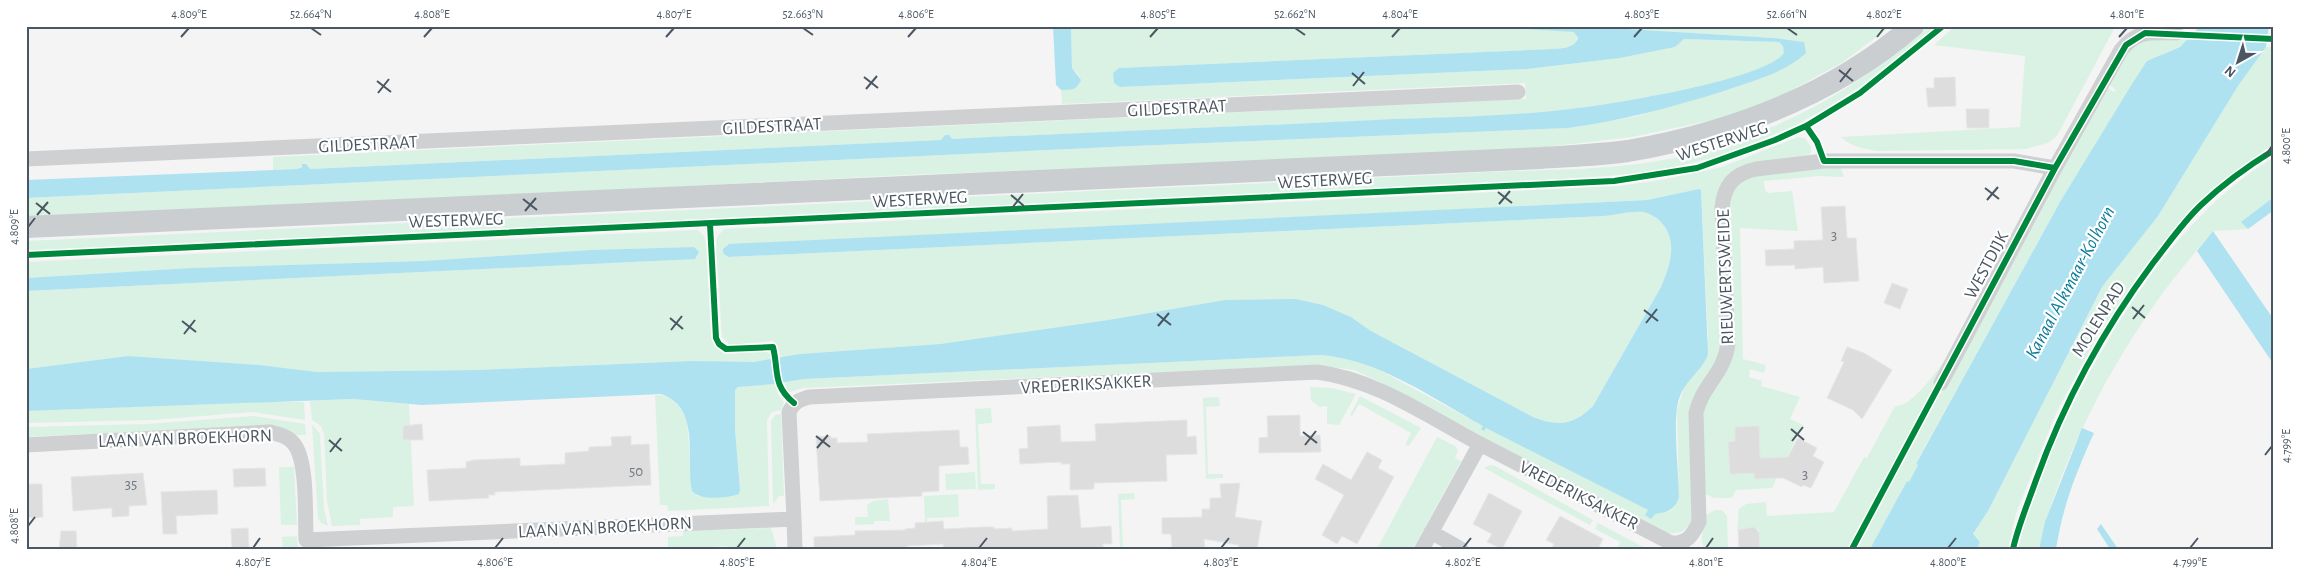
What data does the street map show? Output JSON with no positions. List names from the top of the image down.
{
  "streets": {
    "main road": ["WESTERWEG"],
    "street": [
      "GILDESTRAAT",
      "WESTDIJK",
      "RIEUWERTSWEIDE",
      "VREDERIKSAKKER",
      "LAAN VAN BROEKHORN"
    ],
    "cycle path": ["MOLENPAD"]
  },
  "crossings": [
    ["WESTDIJK", "RIEUWERTSWEIDE"],
    ["RIEUWERTSWEIDE", "VREDERIKSAKKER"],
    ["VREDERIKSAKKER", "LAAN VAN BROEKHORN"]
  ],
  "water": ["Kanaal Alkmaar-Kolhorn"],
  "house_numbers": [
    "3",
    "50",
    "3",
    "35"
  ],
  "north": "bottom left",
  "coordinates": [
    "4.809°E",
    "52.664°N",
    "4.808°E",
    "4.807°E",
    "52.663°N",
    "4.806°E",
    "4.805°E",
    "52.662°N",
    "4.804°E",
    "4.803°E",
    "52.661°N",
    "4.802°E",
    "4.801°E",
    "4.800°E",
    "4.799°E"
  ]
}
